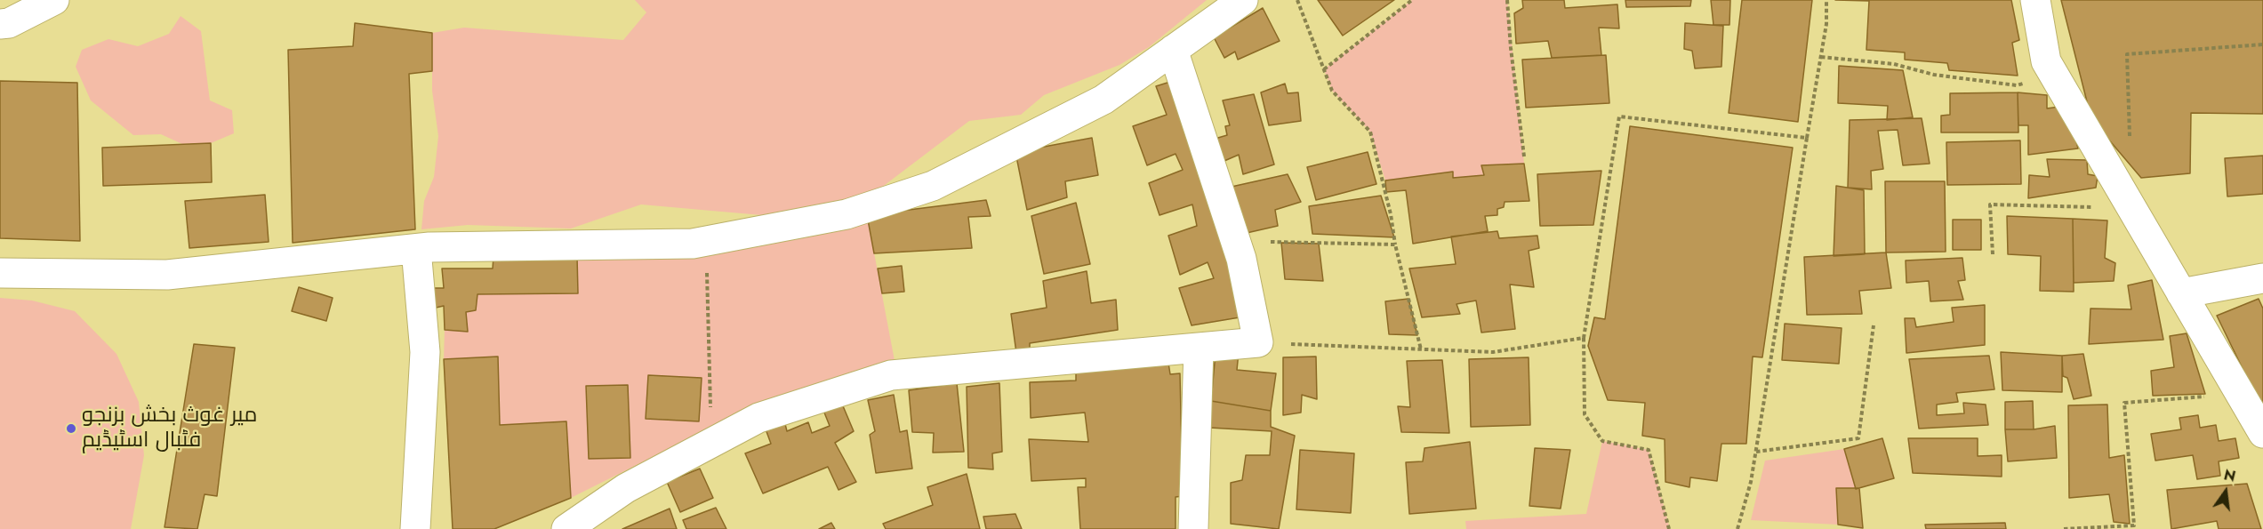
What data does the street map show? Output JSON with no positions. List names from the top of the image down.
{
  "places": ["میر غوث بخش بزنجو فٹبال اسٹیڈیم"],
  "north": "top"
}
